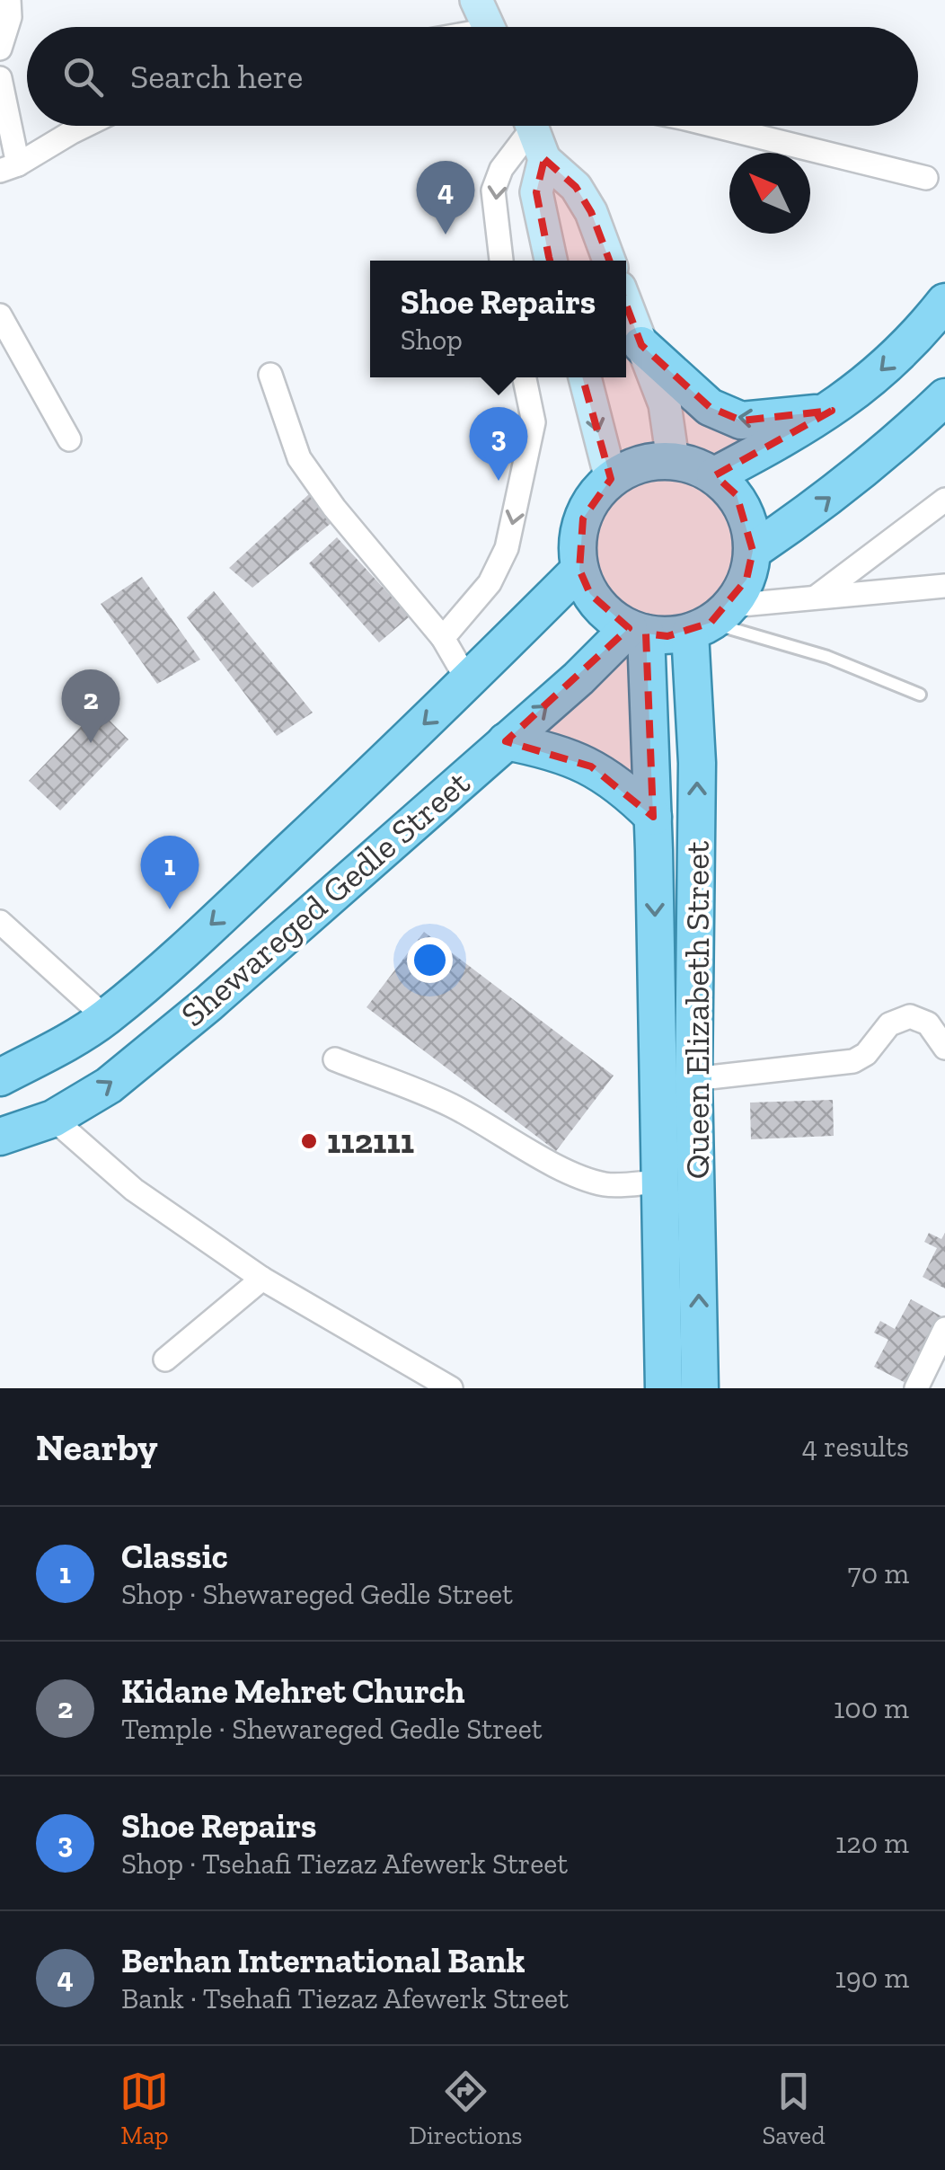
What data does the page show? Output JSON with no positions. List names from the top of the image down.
{
  "streets": {
    "main road": ["Shewareged Gedle Street", "Queen Elizabeth Street"]
  },
  "crossings": [
    ["Shewareged Gedle Street", "Queen Elizabeth Street"]
  ],
  "places": ["112111"],
  "north": "top left",
  "page": {
    "search": "Search here",
    "pins": [
      "4",
      "3",
      "2",
      "1"
    ],
    "popup": ["Shoe Repairs", "Shop"],
    "heading": ["Nearby", "4 results"],
    "list": [
      {
        "mark": "1",
        "name": "Classic",
        "note": "Shop · Shewareged Gedle Street",
        "value": "70 m"
      },
      {
        "mark": "2",
        "name": "Kidane Mehret Church",
        "note": "Temple · Shewareged Gedle Street",
        "value": "100 m"
      },
      {
        "mark": "3",
        "name": "Shoe Repairs",
        "note": "Shop · Tsehafi Tiezaz Afewerk Street",
        "value": "120 m"
      },
      {
        "mark": "4",
        "name": "Berhan International Bank",
        "note": "Bank · Tsehafi Tiezaz Afewerk Street",
        "value": "190 m"
      }
    ],
    "nav": ["Map", "Directions", "Saved"]
  }
}
